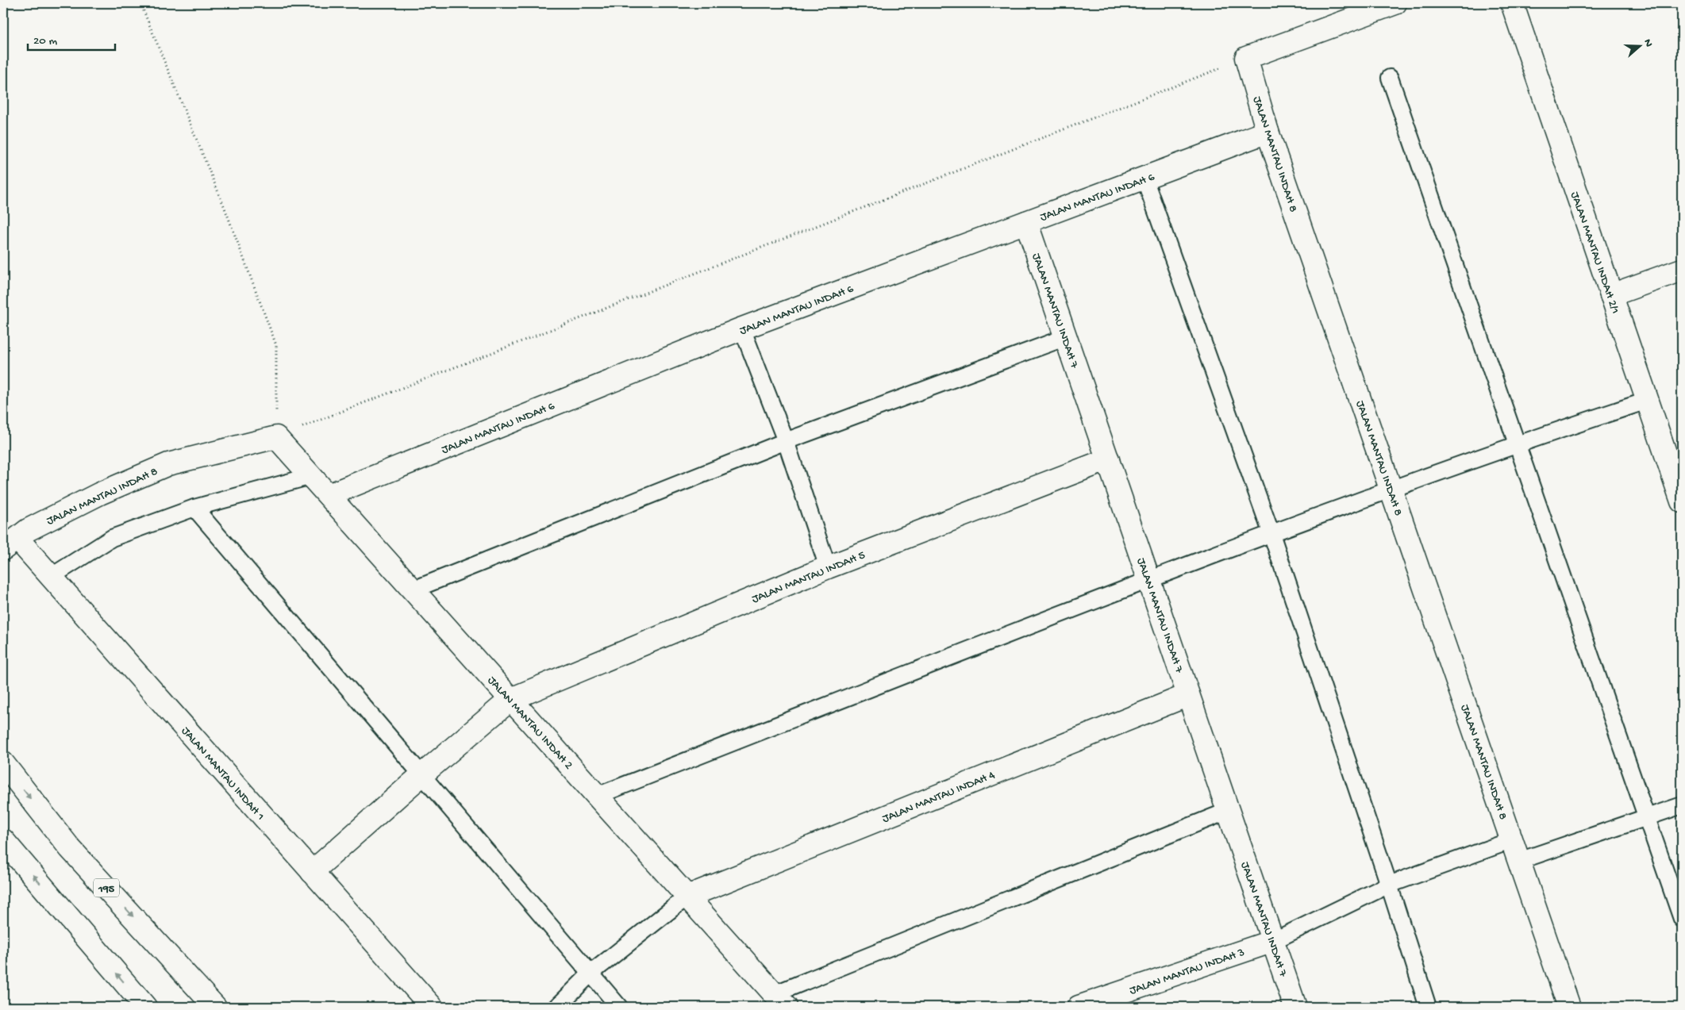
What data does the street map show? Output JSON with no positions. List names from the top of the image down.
{
  "streets": {
    "main road": [
      "JALAN MANTAU INDAH 8",
      "JALAN MANTAU INDAH 6",
      "JALAN MANTAU INDAH 2/1",
      "JALAN MANTAU INDAH 7",
      "JALAN MANTAU INDAH 5",
      "JALAN MANTAU INDAH 2",
      "JALAN MANTAU INDAH 1",
      "JALAN MANTAU INDAH 4",
      "195",
      "JALAN MANTAU INDAH 3"
    ]
  },
  "crossings": [
    ["JALAN MANTAU INDAH 8", "JALAN MANTAU INDAH 6"],
    ["JALAN MANTAU INDAH 8", "JALAN MANTAU INDAH 2"],
    ["JALAN MANTAU INDAH 8", "JALAN MANTAU INDAH 1"],
    ["JALAN MANTAU INDAH 6", "JALAN MANTAU INDAH 7"],
    ["JALAN MANTAU INDAH 6", "JALAN MANTAU INDAH 2"],
    ["JALAN MANTAU INDAH 7", "JALAN MANTAU INDAH 5"],
    ["JALAN MANTAU INDAH 7", "JALAN MANTAU INDAH 4"],
    ["JALAN MANTAU INDAH 7", "JALAN MANTAU INDAH 3"],
    ["JALAN MANTAU INDAH 5", "JALAN MANTAU INDAH 2"],
    ["JALAN MANTAU INDAH 5", "JALAN MANTAU INDAH 1"],
    ["JALAN MANTAU INDAH 2", "JALAN MANTAU INDAH 4"]
  ],
  "scale_bar": "20 m",
  "north": "right"
}
